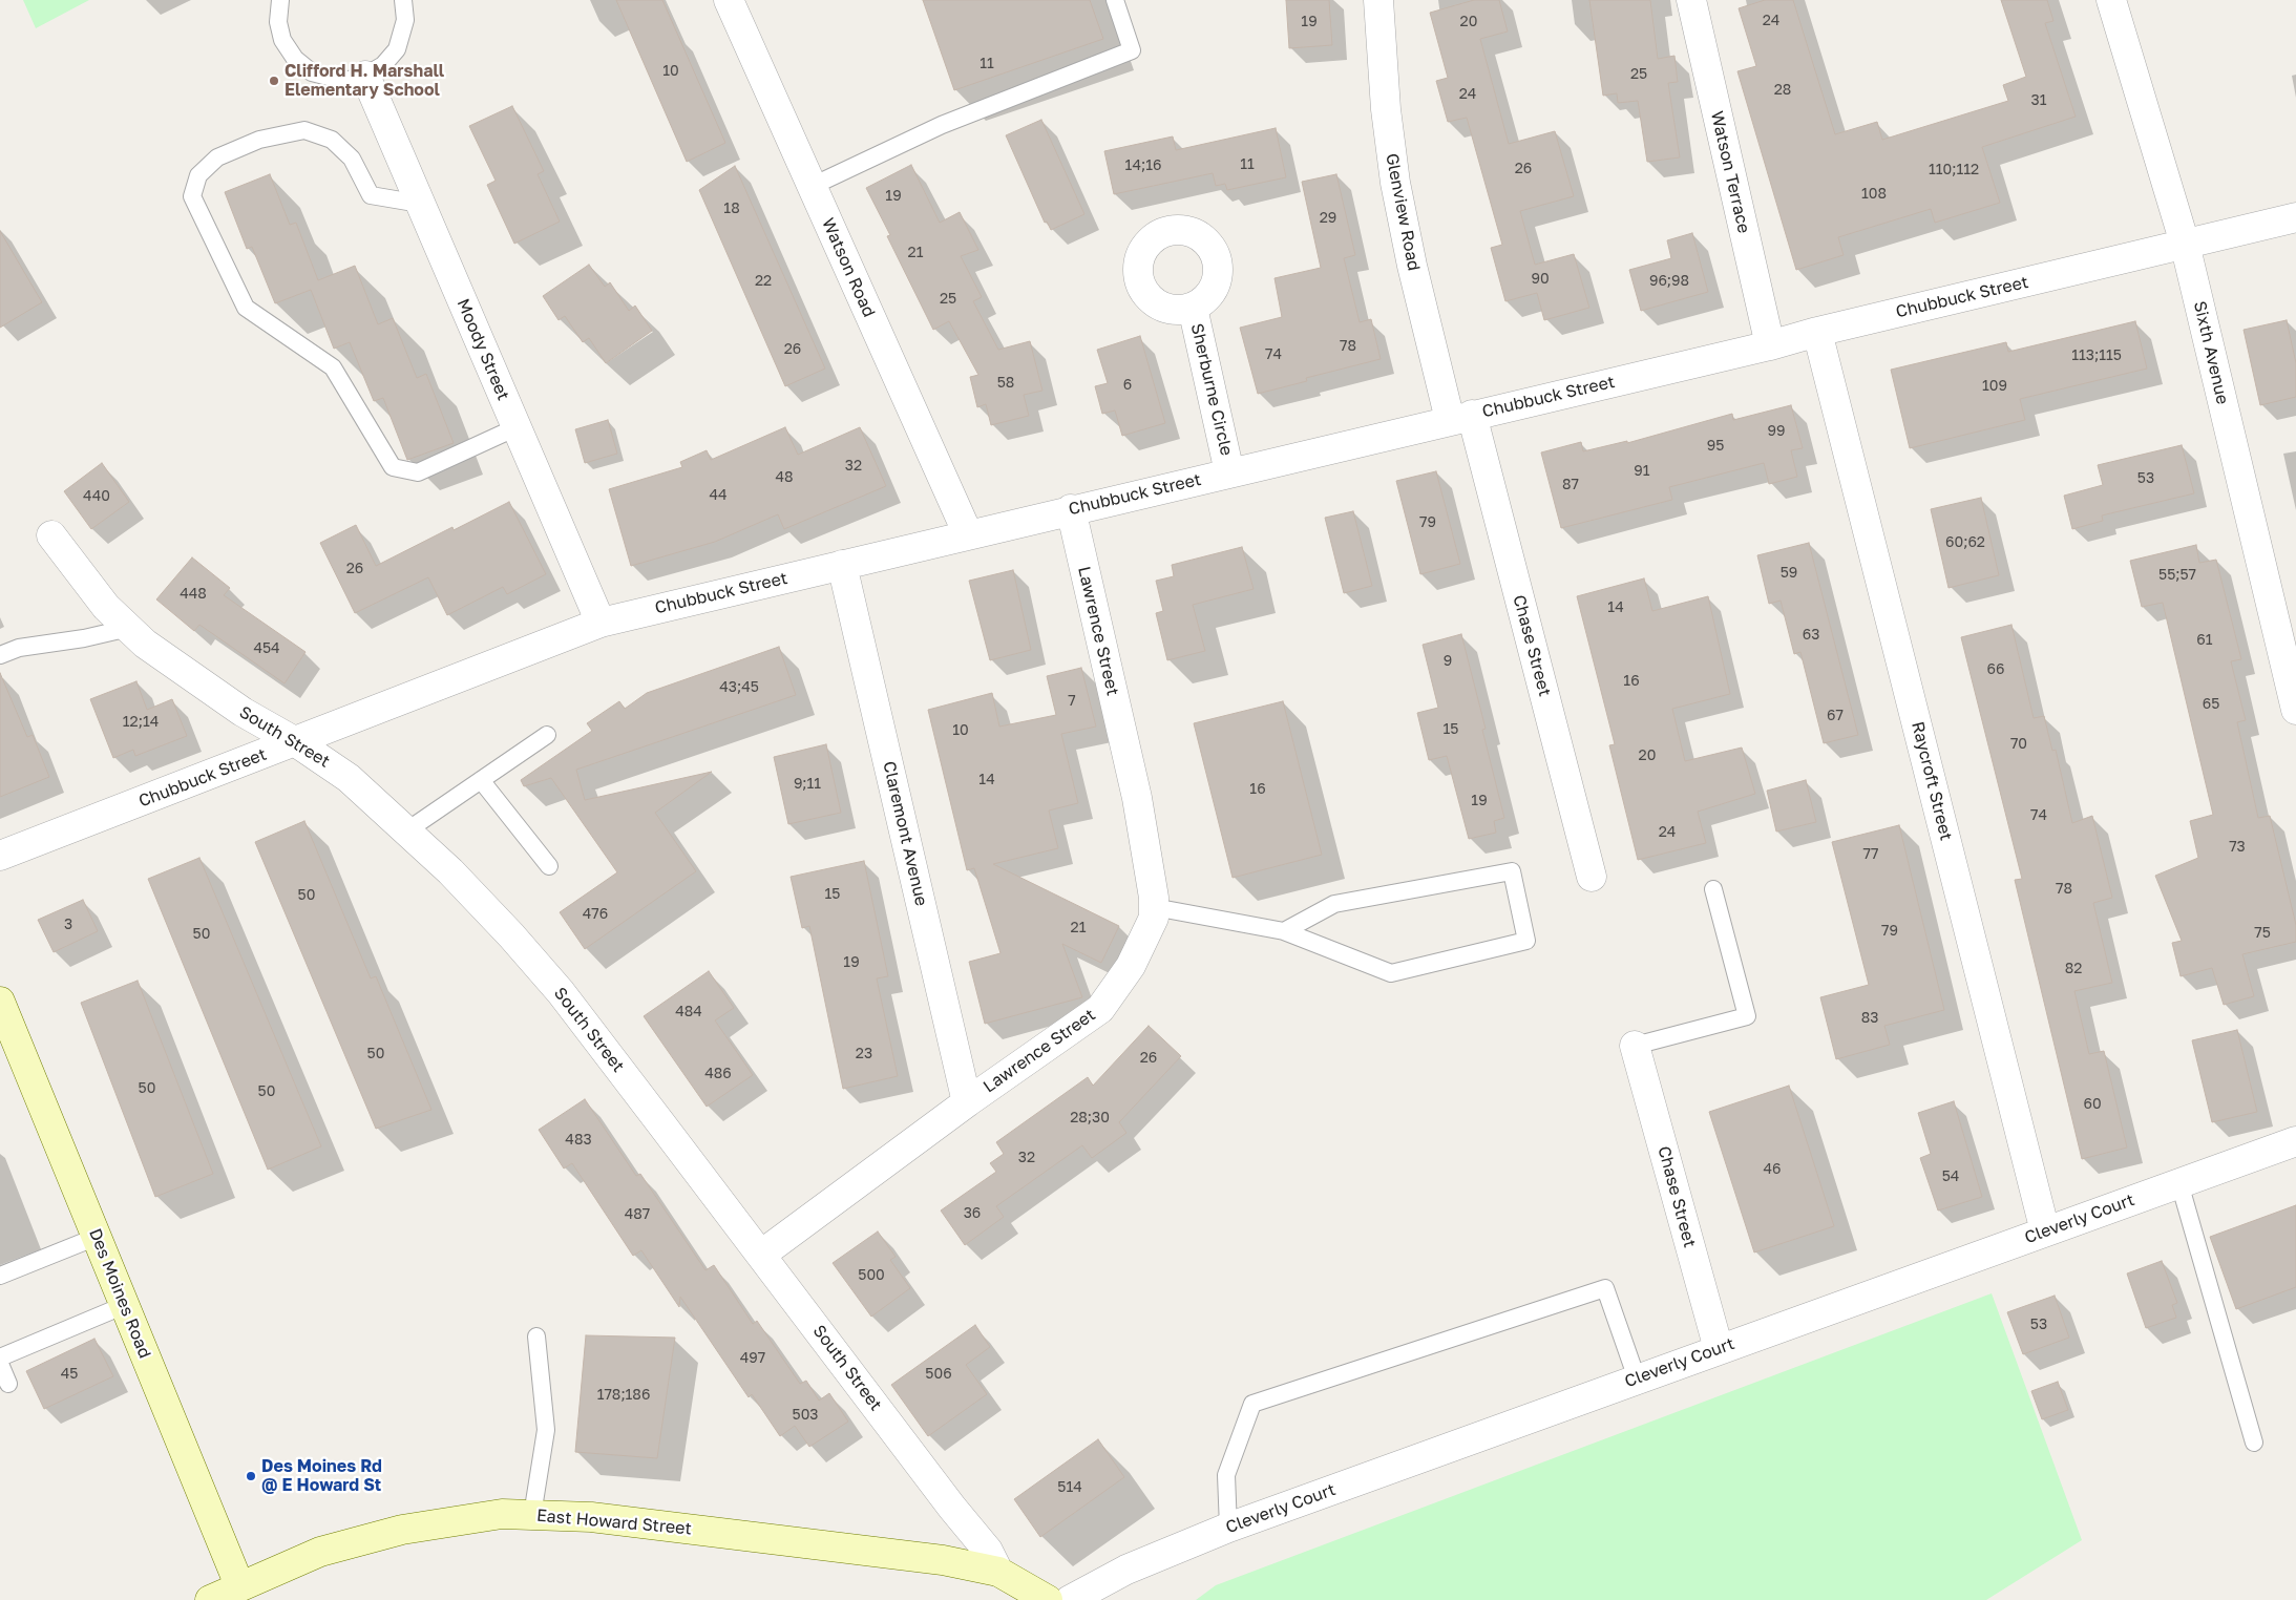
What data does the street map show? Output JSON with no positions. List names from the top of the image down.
{
  "streets": {
    "main road": ["Des Moines Road", "East Howard Street"],
    "street": [
      "Watson Terrace",
      "Glenview Road",
      "Watson Road",
      "Chubbuck Street",
      "Moody Street",
      "Sixth Avenue",
      "Sherburne Circle",
      "Lawrence Street",
      "Chase Street",
      "South Street",
      "Raycroft Street",
      "Claremont Avenue",
      "Cleverly Court"
    ]
  },
  "crossings": [
    ["Watson Terrace", "Chubbuck Street"],
    ["Glenview Road", "Chubbuck Street"],
    ["Glenview Road", "Chase Street"],
    ["Watson Road", "Chubbuck Street"],
    ["Chubbuck Street", "Moody Street"],
    ["Chubbuck Street", "Sixth Avenue"],
    ["Chubbuck Street", "Sherburne Circle"],
    ["Chubbuck Street", "Lawrence Street"],
    ["Chubbuck Street", "Chase Street"],
    ["Chubbuck Street", "South Street"],
    ["Chubbuck Street", "Raycroft Street"],
    ["Chubbuck Street", "Claremont Avenue"],
    ["Lawrence Street", "South Street"],
    ["Lawrence Street", "Claremont Avenue"],
    ["Chase Street", "Cleverly Court"],
    ["South Street", "East Howard Street"],
    ["Raycroft Street", "Cleverly Court"],
    ["Des Moines Road", "East Howard Street"]
  ],
  "places": ["Clifford H. Marshall Elementary School", "Des Moines Rd @ E Howard St"],
  "house_numbers": [
    "24",
    "19",
    "20",
    "11",
    "10",
    "25",
    "28",
    "24",
    "31",
    "11",
    "14;16",
    "26",
    "110;112",
    "108",
    "19",
    "18",
    "29",
    "21",
    "90",
    "22",
    "96;98",
    "25",
    "78",
    "26",
    "74",
    "113;115",
    "58",
    "6",
    "109",
    "99",
    "95",
    "32",
    "91",
    "48",
    "53",
    "87",
    "44",
    "440",
    "79",
    "60;62",
    "26",
    "59",
    "55;57",
    "448",
    "14",
    "63",
    "61",
    "454",
    "9",
    "66",
    "16",
    "43;45",
    "7",
    "65",
    "67",
    "12;14",
    "15",
    "10",
    "70",
    "20",
    "14",
    "9;11",
    "16",
    "19",
    "74",
    "24",
    "73",
    "77",
    "78",
    "15",
    "50",
    "476",
    "3",
    "21",
    "79",
    "75",
    "50",
    "19",
    "82",
    "484",
    "83",
    "50",
    "23",
    "26",
    "486",
    "50",
    "50",
    "60",
    "28;30",
    "483",
    "32",
    "46",
    "54",
    "36",
    "487",
    "500",
    "53",
    "497",
    "45",
    "506",
    "178;186",
    "503",
    "514"
  ]
}
